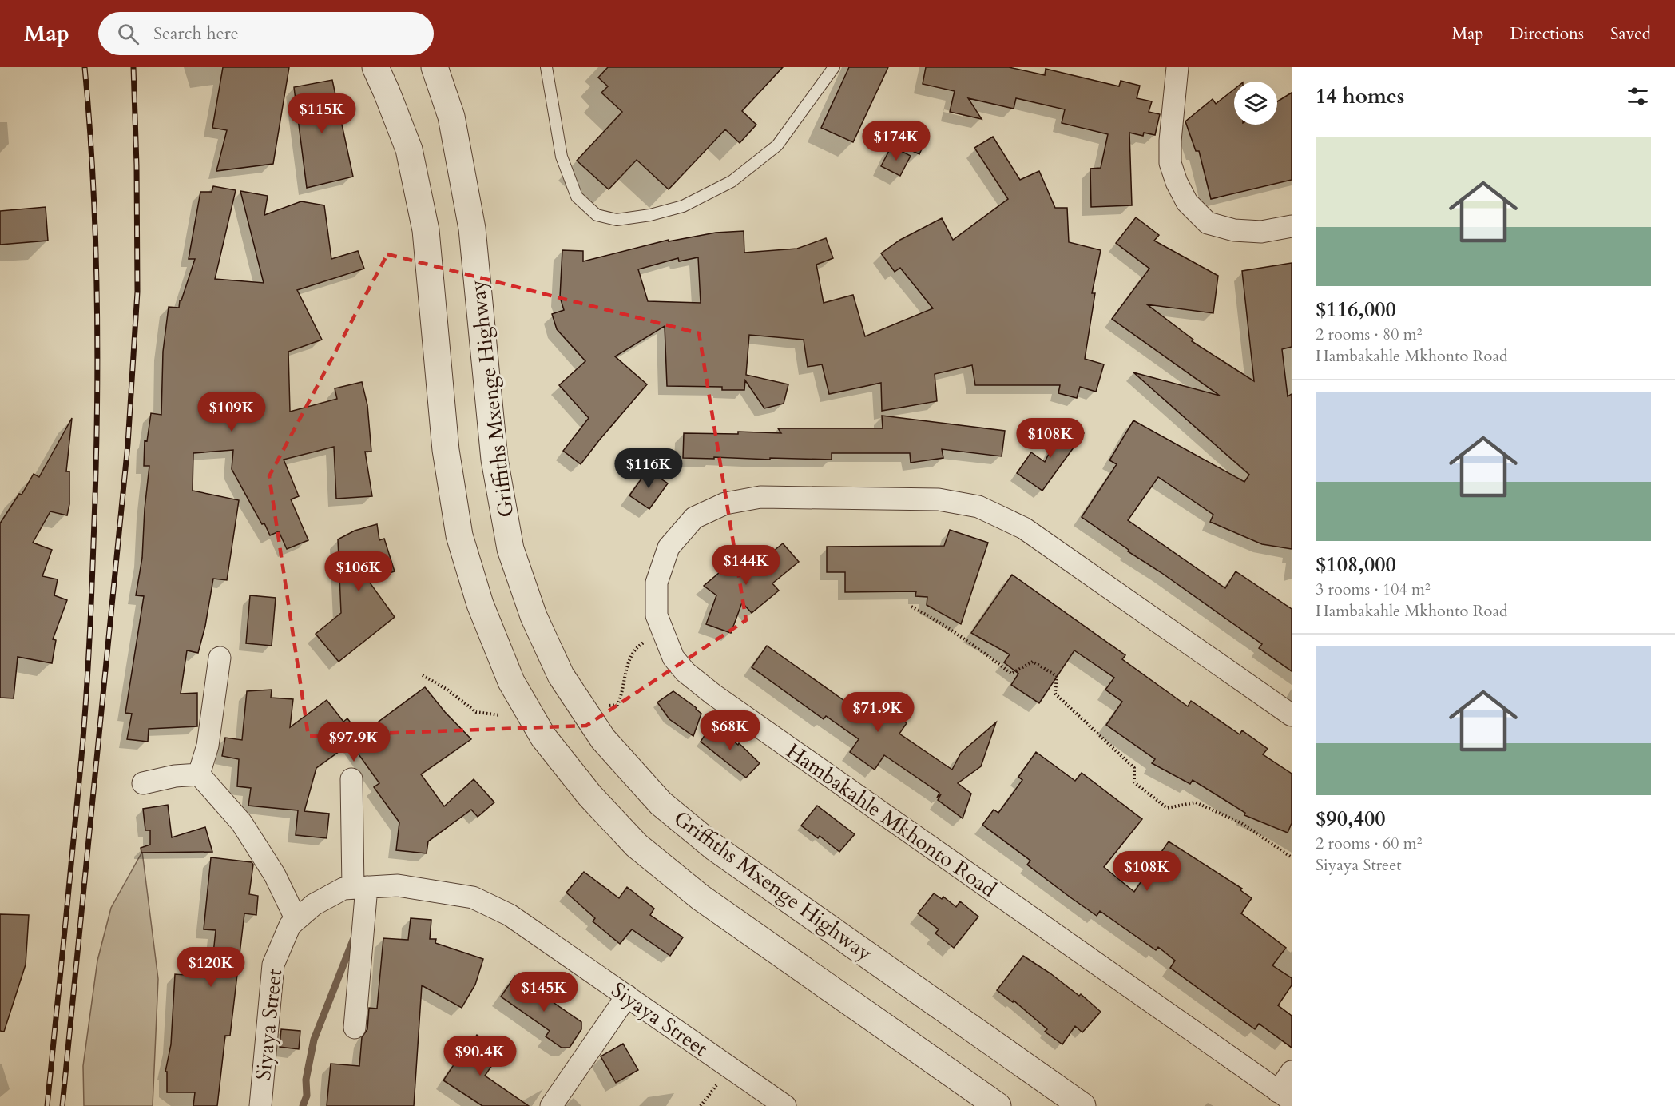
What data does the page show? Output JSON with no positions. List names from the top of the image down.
{
  "streets": {
    "street": ["Griffiths Mxenge Highway", "Hambakahle Mkhonto Road", "Siyaya Street"]
  },
  "page": {
    "header": "Map",
    "search": "Search here",
    "nav": ["Map", "Directions", "Saved"],
    "heading": "14 homes",
    "price": [
      "$115K",
      "$174K",
      "$109K",
      "$108K",
      "$116K",
      "$144K",
      "$106K",
      "$71.9K",
      "$68K",
      "$97.9K",
      "$108K",
      "$120K",
      "$145K",
      "$90.4K"
    ],
    "list": [
      {
        "name": "$116,000",
        "note": "2 rooms · 80 m² · Hambakahle Mkhonto Road"
      },
      {
        "name": "$108,000",
        "note": "3 rooms · 104 m² · Hambakahle Mkhonto Road"
      },
      {
        "name": "$90,400",
        "note": "2 rooms · 60 m² · Siyaya Street"
      }
    ]
  }
}
